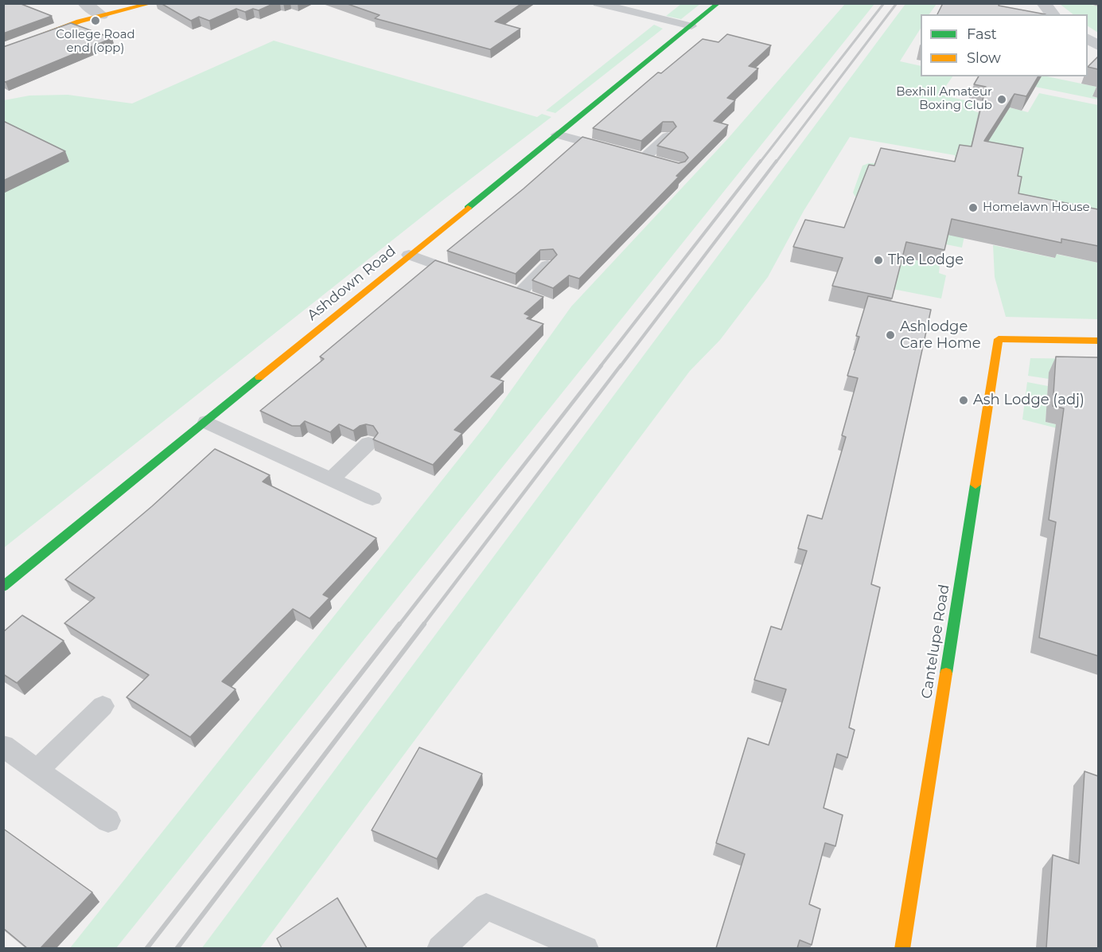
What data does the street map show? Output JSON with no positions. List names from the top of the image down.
{
  "streets": {
    "street": ["Ashdown Road", "Cantelupe Road"]
  },
  "places": [
    "College Road end (opp)",
    "Bexhill Amateur Boxing Club",
    "Homelawn House",
    "The Lodge",
    "Ashlodge Care Home",
    "Ash Lodge (adj)"
  ],
  "legend": ["Fast", "Slow"]
}
